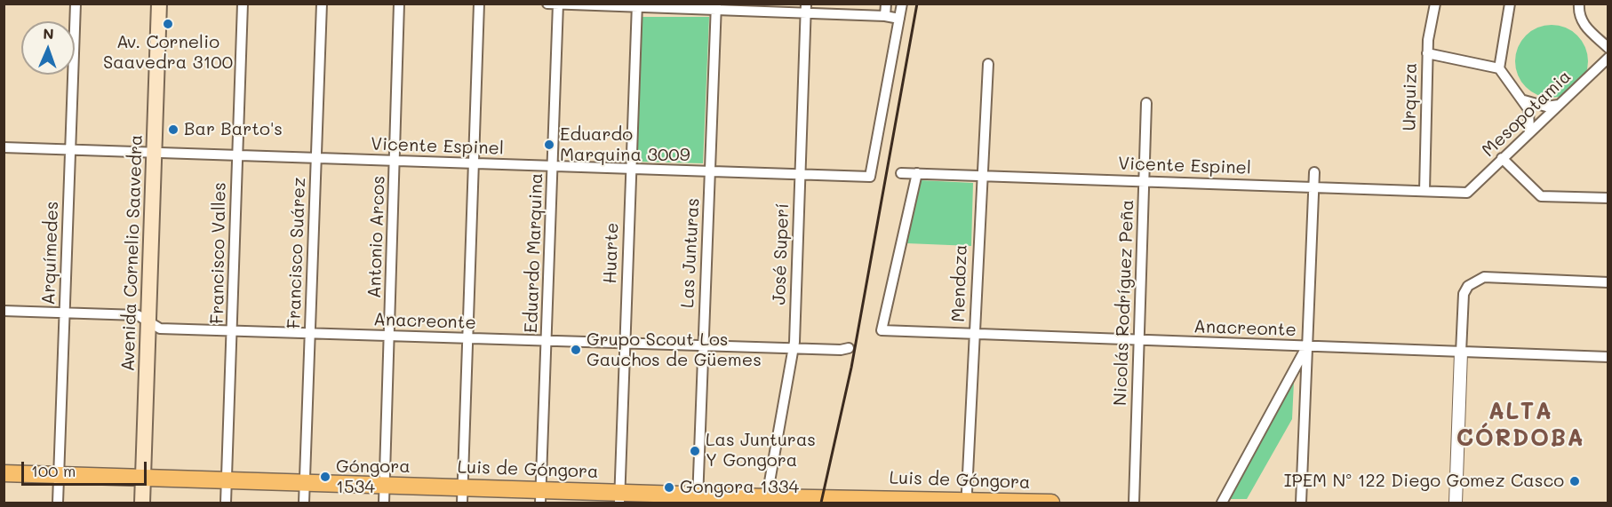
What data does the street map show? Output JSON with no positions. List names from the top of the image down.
{
  "streets": {
    "main road": ["Avenida Cornelio Saavedra", "Luis de Góngora"],
    "street": [
      "Urquiza",
      "Mesopotamia",
      "Vicente Espinel",
      "Antonio Arcos",
      "Arquímedes",
      "Francisco Valles",
      "Francisco Suárez",
      "Eduardo Marquina",
      "Huarte",
      "Las Junturas",
      "José Superí",
      "Mendoza",
      "Nicolás Rodríguez Peña",
      "Anacreonte"
    ]
  },
  "crossings": [
    ["Urquiza", "Vicente Espinel"],
    ["Mesopotamia", "Vicente Espinel"],
    ["Vicente Espinel", "Antonio Arcos"],
    ["Vicente Espinel", "Arquímedes"],
    ["Vicente Espinel", "Avenida Cornelio Saavedra"],
    ["Vicente Espinel", "Francisco Valles"],
    ["Vicente Espinel", "Francisco Suárez"],
    ["Vicente Espinel", "Eduardo Marquina"],
    ["Vicente Espinel", "Huarte"],
    ["Vicente Espinel", "Las Junturas"],
    ["Vicente Espinel", "José Superí"],
    ["Vicente Espinel", "Mendoza"],
    ["Vicente Espinel", "Nicolás Rodríguez Peña"],
    ["Vicente Espinel", "Anacreonte"],
    ["Antonio Arcos", "Anacreonte"],
    ["Antonio Arcos", "Luis de Góngora"],
    ["Arquímedes", "Anacreonte"],
    ["Arquímedes", "Luis de Góngora"],
    ["Avenida Cornelio Saavedra", "Anacreonte"],
    ["Avenida Cornelio Saavedra", "Luis de Góngora"],
    ["Francisco Valles", "Anacreonte"],
    ["Francisco Valles", "Luis de Góngora"],
    ["Francisco Suárez", "Anacreonte"],
    ["Francisco Suárez", "Luis de Góngora"],
    ["Eduardo Marquina", "Anacreonte"],
    ["Eduardo Marquina", "Luis de Góngora"],
    ["Huarte", "Anacreonte"],
    ["Huarte", "Luis de Góngora"],
    ["Las Junturas", "Anacreonte"],
    ["Las Junturas", "Luis de Góngora"],
    ["José Superí", "Anacreonte"],
    ["José Superí", "Luis de Góngora"],
    ["Mendoza", "Anacreonte"],
    ["Mendoza", "Luis de Góngora"],
    ["Nicolás Rodríguez Peña", "Anacreonte"]
  ],
  "districts": ["ALTA CÓRDOBA"],
  "places": [
    "Av. Cornelio Saavedra 3100",
    "Bar Barto's",
    "Eduardo Marquina 3009",
    "Grupo Scout Los Gauchos de Güemes",
    "Las Junturas Y Gongora",
    "Góngora 1534",
    "IPEM Nº 122 Diego Gomez Casco",
    "Gongora 1334"
  ],
  "scale_bar": "100 m",
  "north": "top"
}
